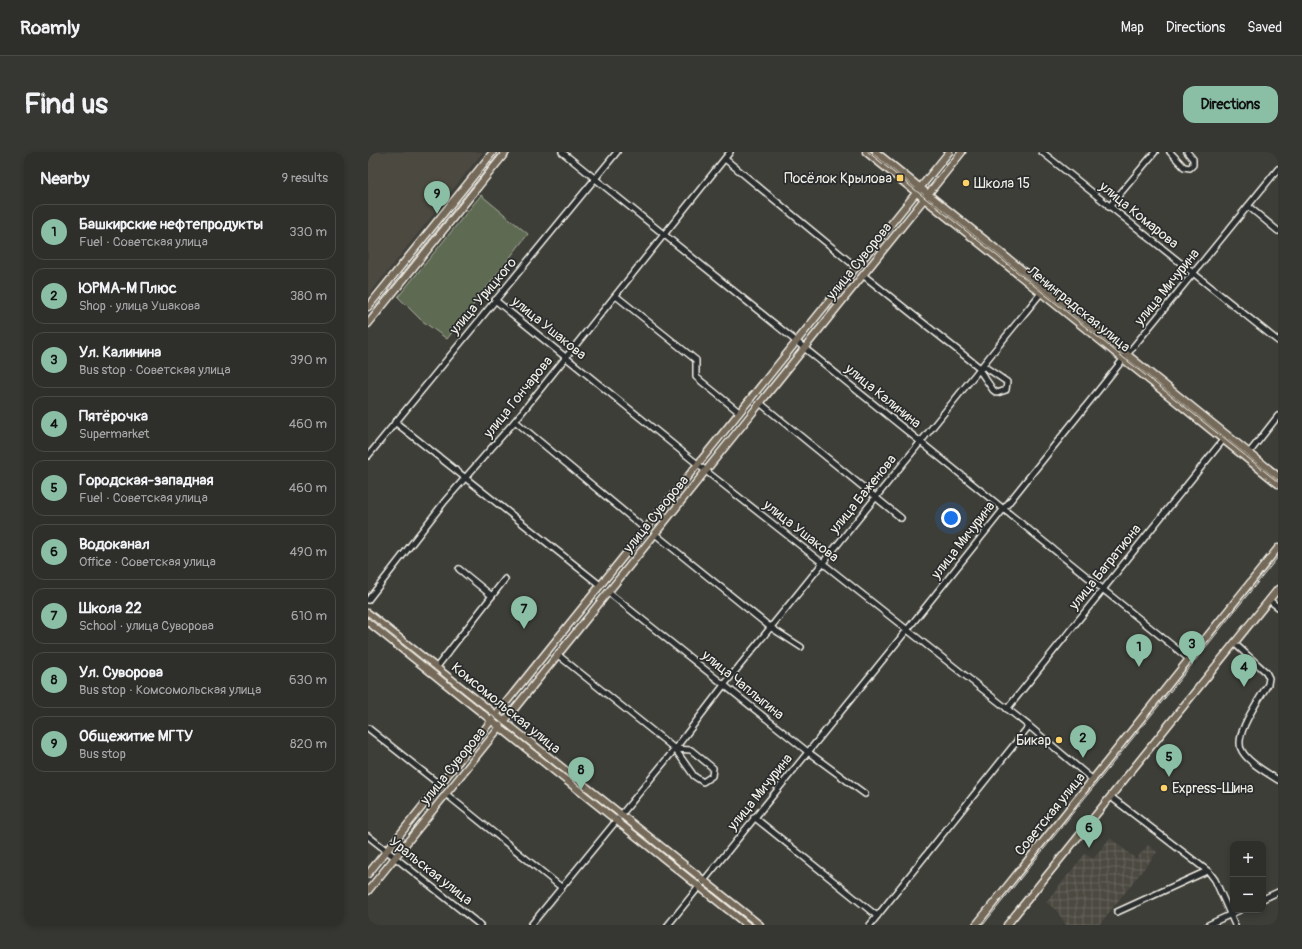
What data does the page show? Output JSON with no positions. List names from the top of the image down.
{
  "streets": {
    "main road": [
      "улица Суворова",
      "Ленинградская улица",
      "Комсомольская улица",
      "Советская улица"
    ],
    "street": [
      "улица Комарова",
      "улица Мичурина",
      "улица Урицкого",
      "улица Ушакова",
      "улица Калинина",
      "улица Гончарова",
      "улица Баженова",
      "улица Багратиона",
      "улица Чаплыгина",
      "Уральская улица"
    ]
  },
  "crossings": [
    ["улица Комарова", "улица Мичурина"],
    ["улица Суворова", "Ленинградская улица"],
    ["улица Суворова", "улица Ушакова"],
    ["улица Суворова", "улица Калинина"],
    ["улица Суворова", "улица Чаплыгина"],
    ["улица Суворова", "Комсомольская улица"],
    ["улица Суворова", "Уральская улица"],
    ["улица Мичурина", "Ленинградская улица"],
    ["улица Мичурина", "улица Ушакова"],
    ["улица Мичурина", "улица Калинина"],
    ["улица Мичурина", "улица Чаплыгина"],
    ["улица Мичурина", "Комсомольская улица"],
    ["улица Урицкого", "улица Ушакова"],
    ["улица Урицкого", "улица Калинина"],
    ["Ленинградская улица", "улица Баженова"],
    ["Ленинградская улица", "улица Багратиона"],
    ["улица Ушакова", "улица Гончарова"],
    ["улица Ушакова", "улица Баженова"],
    ["улица Ушакова", "улица Багратиона"],
    ["улица Ушакова", "Советская улица"],
    ["улица Калинина", "улица Гончарова"],
    ["улица Калинина", "улица Баженова"],
    ["улица Калинина", "улица Багратиона"],
    ["улица Калинина", "Советская улица"],
    ["улица Баженова", "улица Чаплыгина"],
    ["улица Баженова", "Комсомольская улица"]
  ],
  "places": {
    "transit": ["Посёлок Крылова"],
    "other": ["Школа 15", "Бикар", "Express-Шина"]
  },
  "page": {
    "header": "Roamly",
    "nav": ["Map", "Directions", "Saved"],
    "buttons": "Directions",
    "title": "Find us",
    "heading": ["Nearby", "9 results"],
    "pins": [
      "9",
      "7",
      "3",
      "1",
      "4",
      "2",
      "5",
      "8",
      "6"
    ],
    "list": [
      {
        "mark": "1",
        "name": "Башкирские нефтепродукты",
        "note": "Fuel · Советская улица",
        "value": "330 m"
      },
      {
        "mark": "2",
        "name": "ЮРМА-М Плюс",
        "note": "Shop · улица Ушакова",
        "value": "380 m"
      },
      {
        "mark": "3",
        "name": "Ул. Калинина",
        "note": "Bus stop · Советская улица",
        "value": "390 m"
      },
      {
        "mark": "4",
        "name": "Пятёрочка",
        "note": "Supermarket",
        "value": "460 m"
      },
      {
        "mark": "5",
        "name": "Городская-западная",
        "note": "Fuel · Советская улица",
        "value": "460 m"
      },
      {
        "mark": "6",
        "name": "Водоканал",
        "note": "Office · Советская улица",
        "value": "490 m"
      },
      {
        "mark": "7",
        "name": "Школа 22",
        "note": "School · улица Суворова",
        "value": "610 m"
      },
      {
        "mark": "8",
        "name": "Ул. Суворова",
        "note": "Bus stop · Комсомольская улица",
        "value": "630 m"
      },
      {
        "mark": "9",
        "name": "Общежитие МГТУ",
        "note": "Bus stop",
        "value": "820 m"
      }
    ],
    "map_buttons": ["+", "−"]
  }
}
